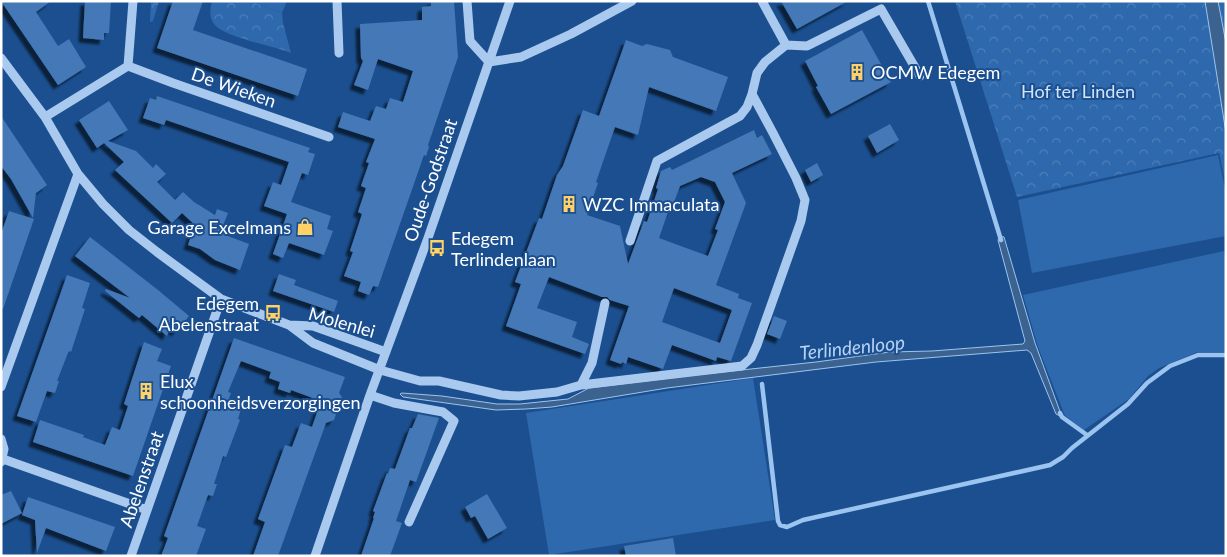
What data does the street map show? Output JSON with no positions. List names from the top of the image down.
{
  "streets": {
    "street": [
      "De Wieken",
      "Oude-Godstraat",
      "Molenlei",
      "Abelenstraat"
    ]
  },
  "crossings": [
    ["Oude-Godstraat", "Molenlei"]
  ],
  "water": ["Terlindenloop"],
  "parks": ["Hof ter Linden"],
  "places": {
    "building": ["OCMW Edegem", "WZC Immaculata", "Elux schoonheidsverzorgingen"],
    "shop": ["Garage Excelmans"],
    "bus stop": ["Edegem Terlindenlaan", "Edegem Abelenstraat"]
  }
}
